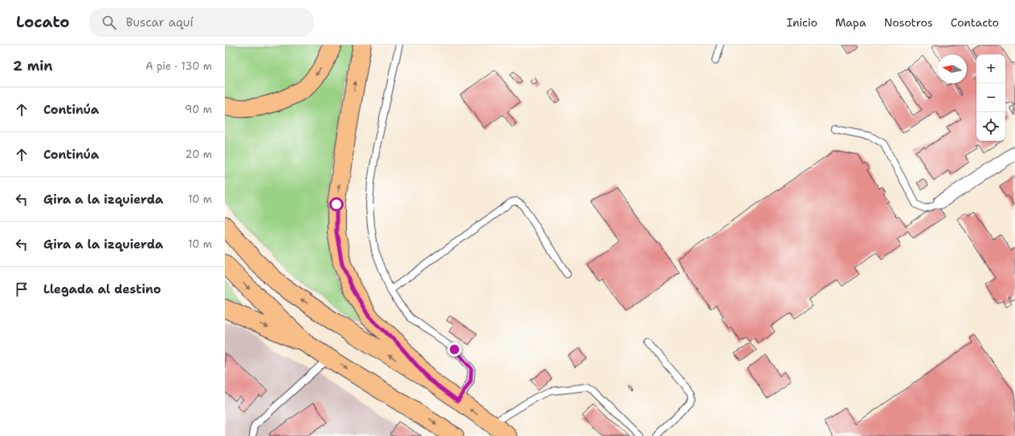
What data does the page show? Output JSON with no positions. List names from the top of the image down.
{
  "north": "left",
  "page": {
    "header": "Locato",
    "search": "Buscar aquí",
    "nav": [
      "Inicio",
      "Mapa",
      "Nosotros",
      "Contacto"
    ],
    "heading": ["2 min", "A pie · 130 m"],
    "map_buttons": ["+", "−"],
    "list": [
      ["Continúa", "90 m"],
      ["Continúa", "20 m"],
      ["Gira a la izquierda", "10 m"],
      ["Gira a la izquierda", "10 m"],
      "Llegada al destino"
    ]
  }
}
